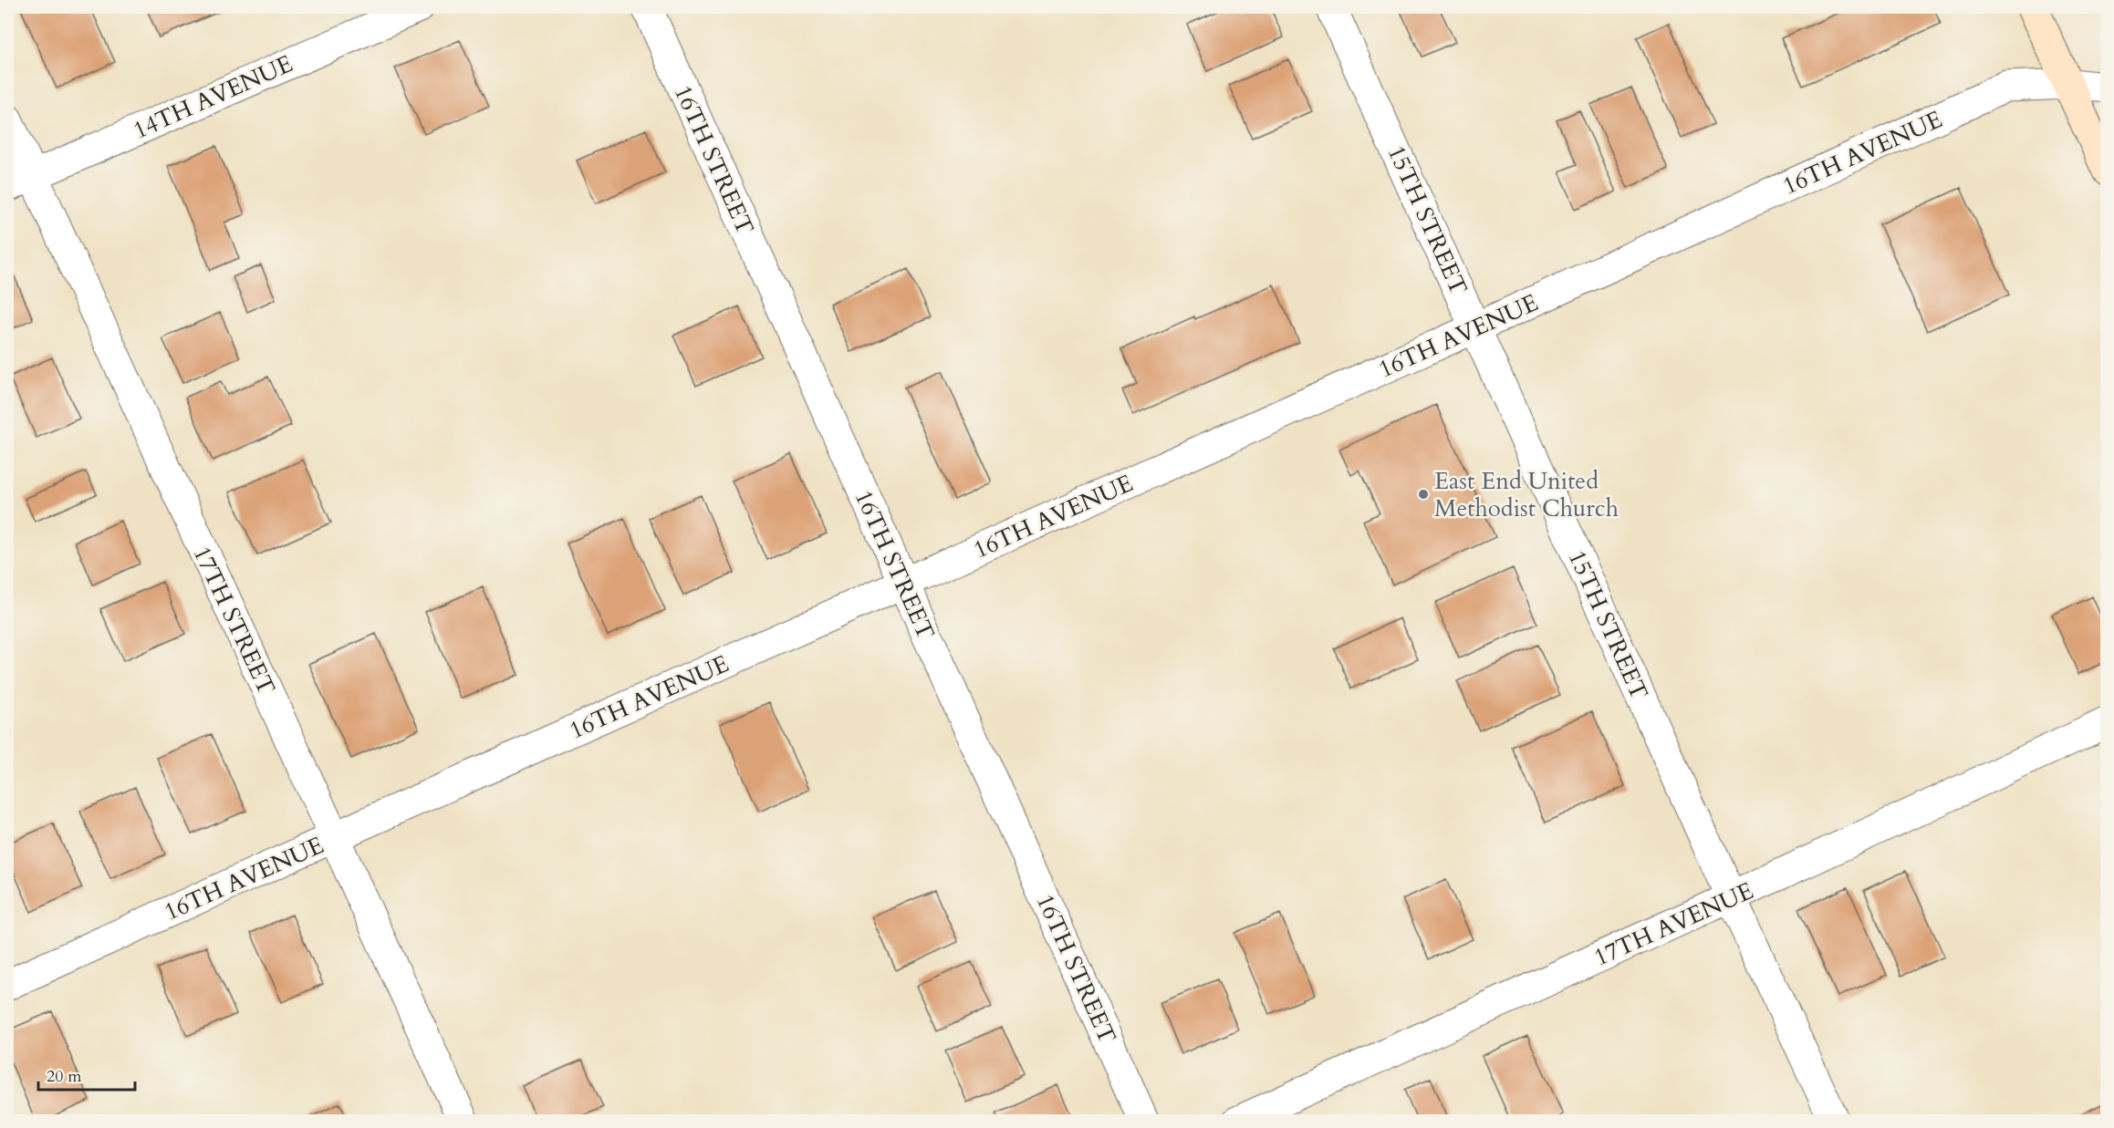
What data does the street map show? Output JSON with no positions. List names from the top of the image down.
{
  "streets": {
    "street": [
      "14TH AVENUE",
      "16TH AVENUE",
      "16TH STREET",
      "15TH STREET",
      "17TH STREET",
      "17TH AVENUE"
    ]
  },
  "crossings": [
    ["14TH AVENUE", "17TH STREET"],
    ["16TH AVENUE", "16TH STREET"],
    ["16TH AVENUE", "15TH STREET"],
    ["16TH AVENUE", "17TH STREET"],
    ["15TH STREET", "17TH AVENUE"]
  ],
  "places": ["East End United Methodist Church"],
  "scale_bar": "20 m"
}
